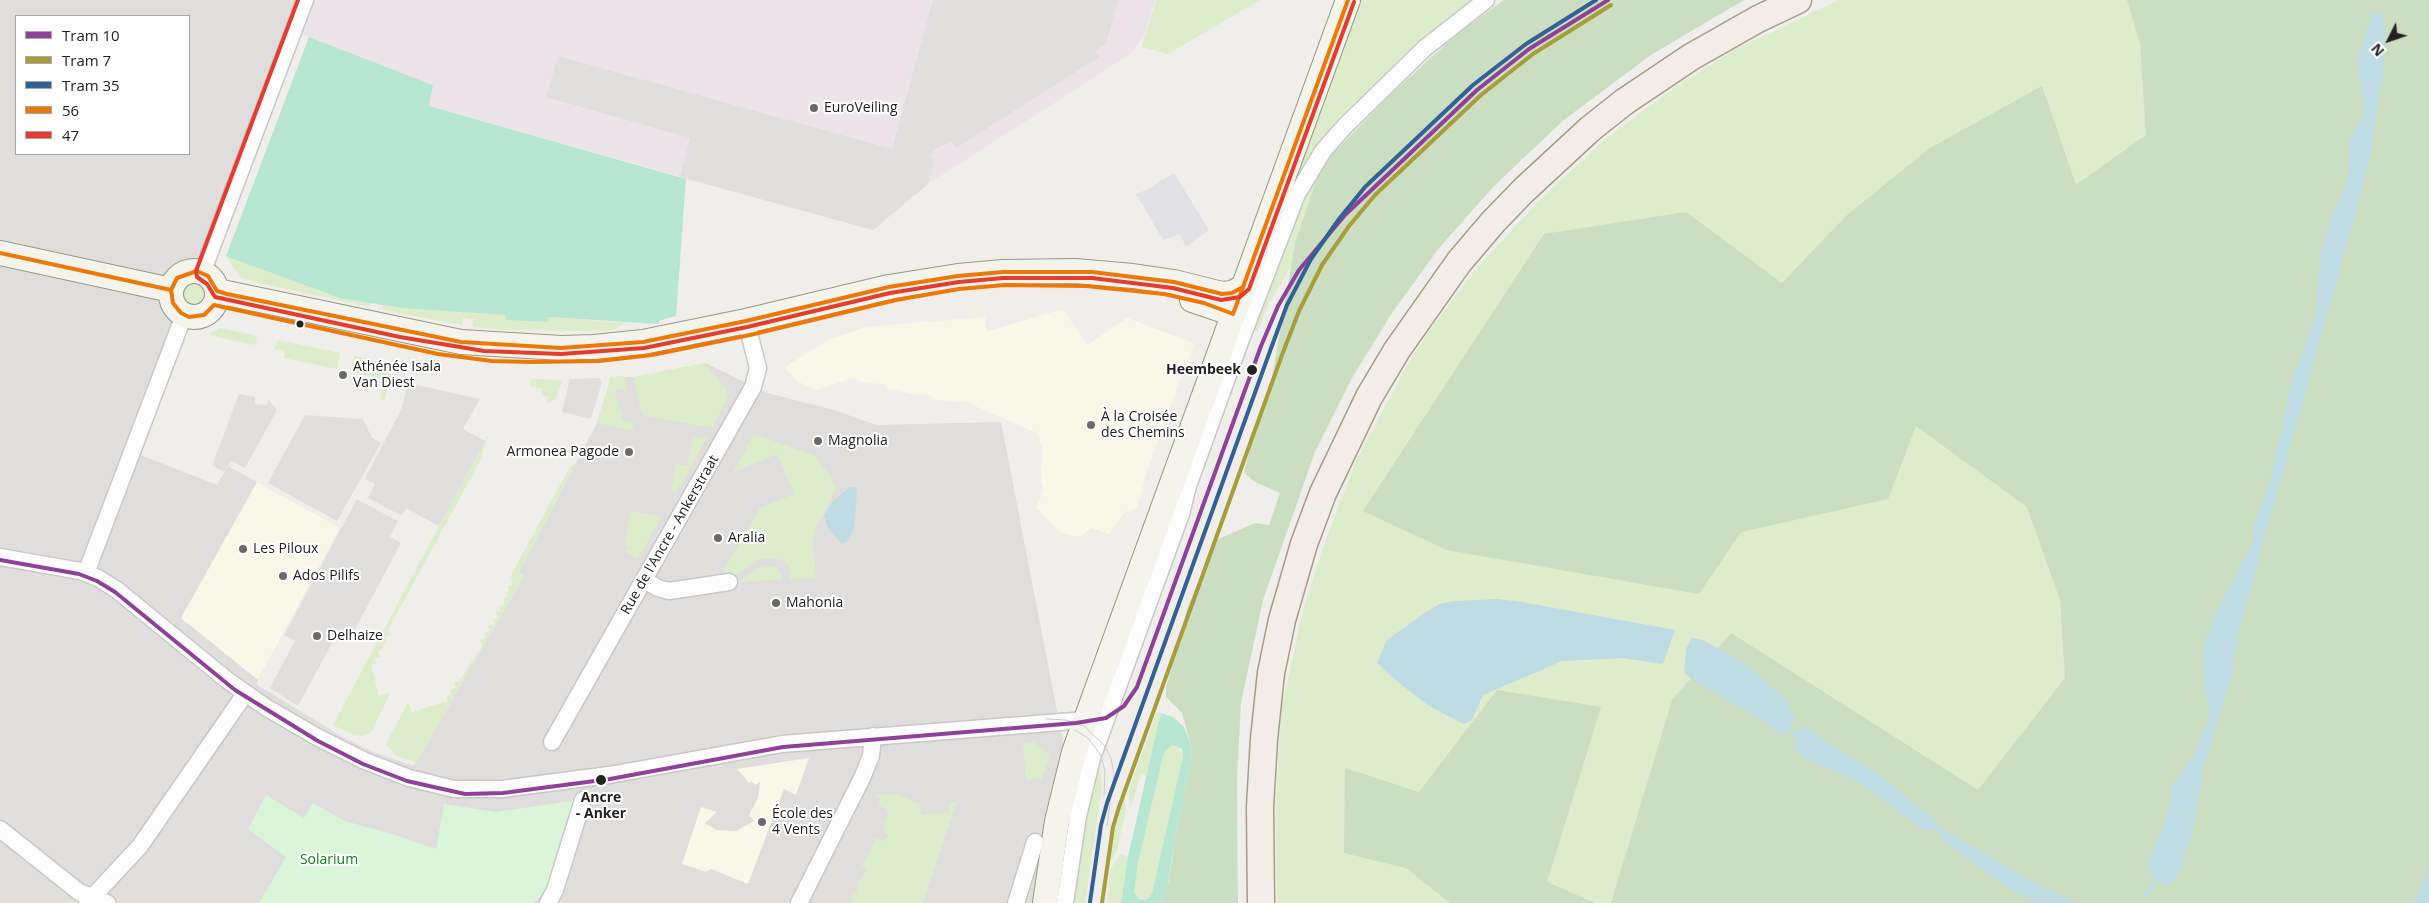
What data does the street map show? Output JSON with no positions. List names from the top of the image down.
{
  "streets": {
    "street": ["Rue de l'Ancre - Ankerstraat"]
  },
  "parks": ["Solarium"],
  "places": [
    "EuroVeiling",
    "Heembeek",
    "Athénée Isala Van Diest",
    "À la Croisée des Chemins",
    "Magnolia",
    "Armonea Pagode",
    "Aralia",
    "Les Piloux",
    "Ados Pilifs",
    "Mahonia",
    "Delhaize",
    "Ancre - Anker",
    "École des 4 Vents"
  ],
  "lines": [
    "tram line 10",
    "tram line 35",
    "transit line 56",
    "transit line 47",
    "tram line 7"
  ],
  "legend": [
    "Tram 10",
    "Tram 7",
    "Tram 35",
    "56",
    "47"
  ],
  "north": "bottom left"
}
